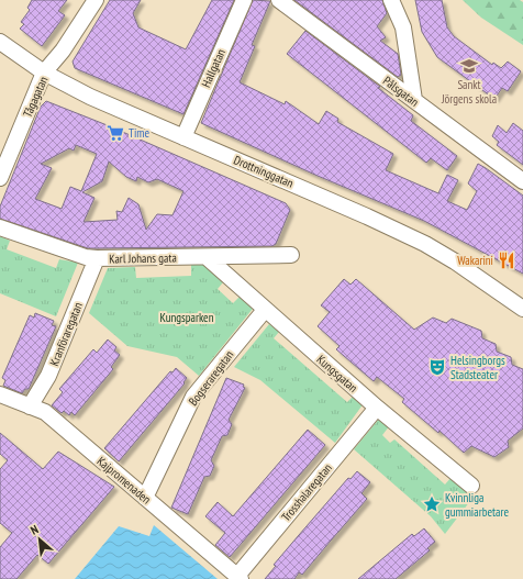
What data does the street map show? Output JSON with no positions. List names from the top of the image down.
{
  "streets": {
    "street": [
      "Hallgatan",
      "Pålsgatan",
      "Tågagatan",
      "Drottninggatan",
      "Karl Johans gata",
      "Kranföraregatan",
      "Kungsgatan",
      "Bogseraregatan",
      "Kajpromenaden",
      "Trosshalaregatan"
    ]
  },
  "crossings": [
    ["Hallgatan", "Drottninggatan"],
    ["Tågagatan", "Drottninggatan"],
    ["Karl Johans gata", "Kranföraregatan"],
    ["Karl Johans gata", "Kungsgatan"],
    ["Kranföraregatan", "Kajpromenaden"],
    ["Kungsgatan", "Bogseraregatan"],
    ["Kungsgatan", "Trosshalaregatan"],
    ["Bogseraregatan", "Kajpromenaden"],
    ["Kajpromenaden", "Trosshalaregatan"]
  ],
  "parks": ["Kungsparken"],
  "places": {
    "school or university": ["Sankt Jörgens skola"],
    "supermarket": ["Time"],
    "restaurant": ["Wakarini"],
    "theatre": ["Helsingborgs Stadsteater"],
    "place": ["Kvinnliga gummiarbetare"]
  },
  "north": "top left"
}
